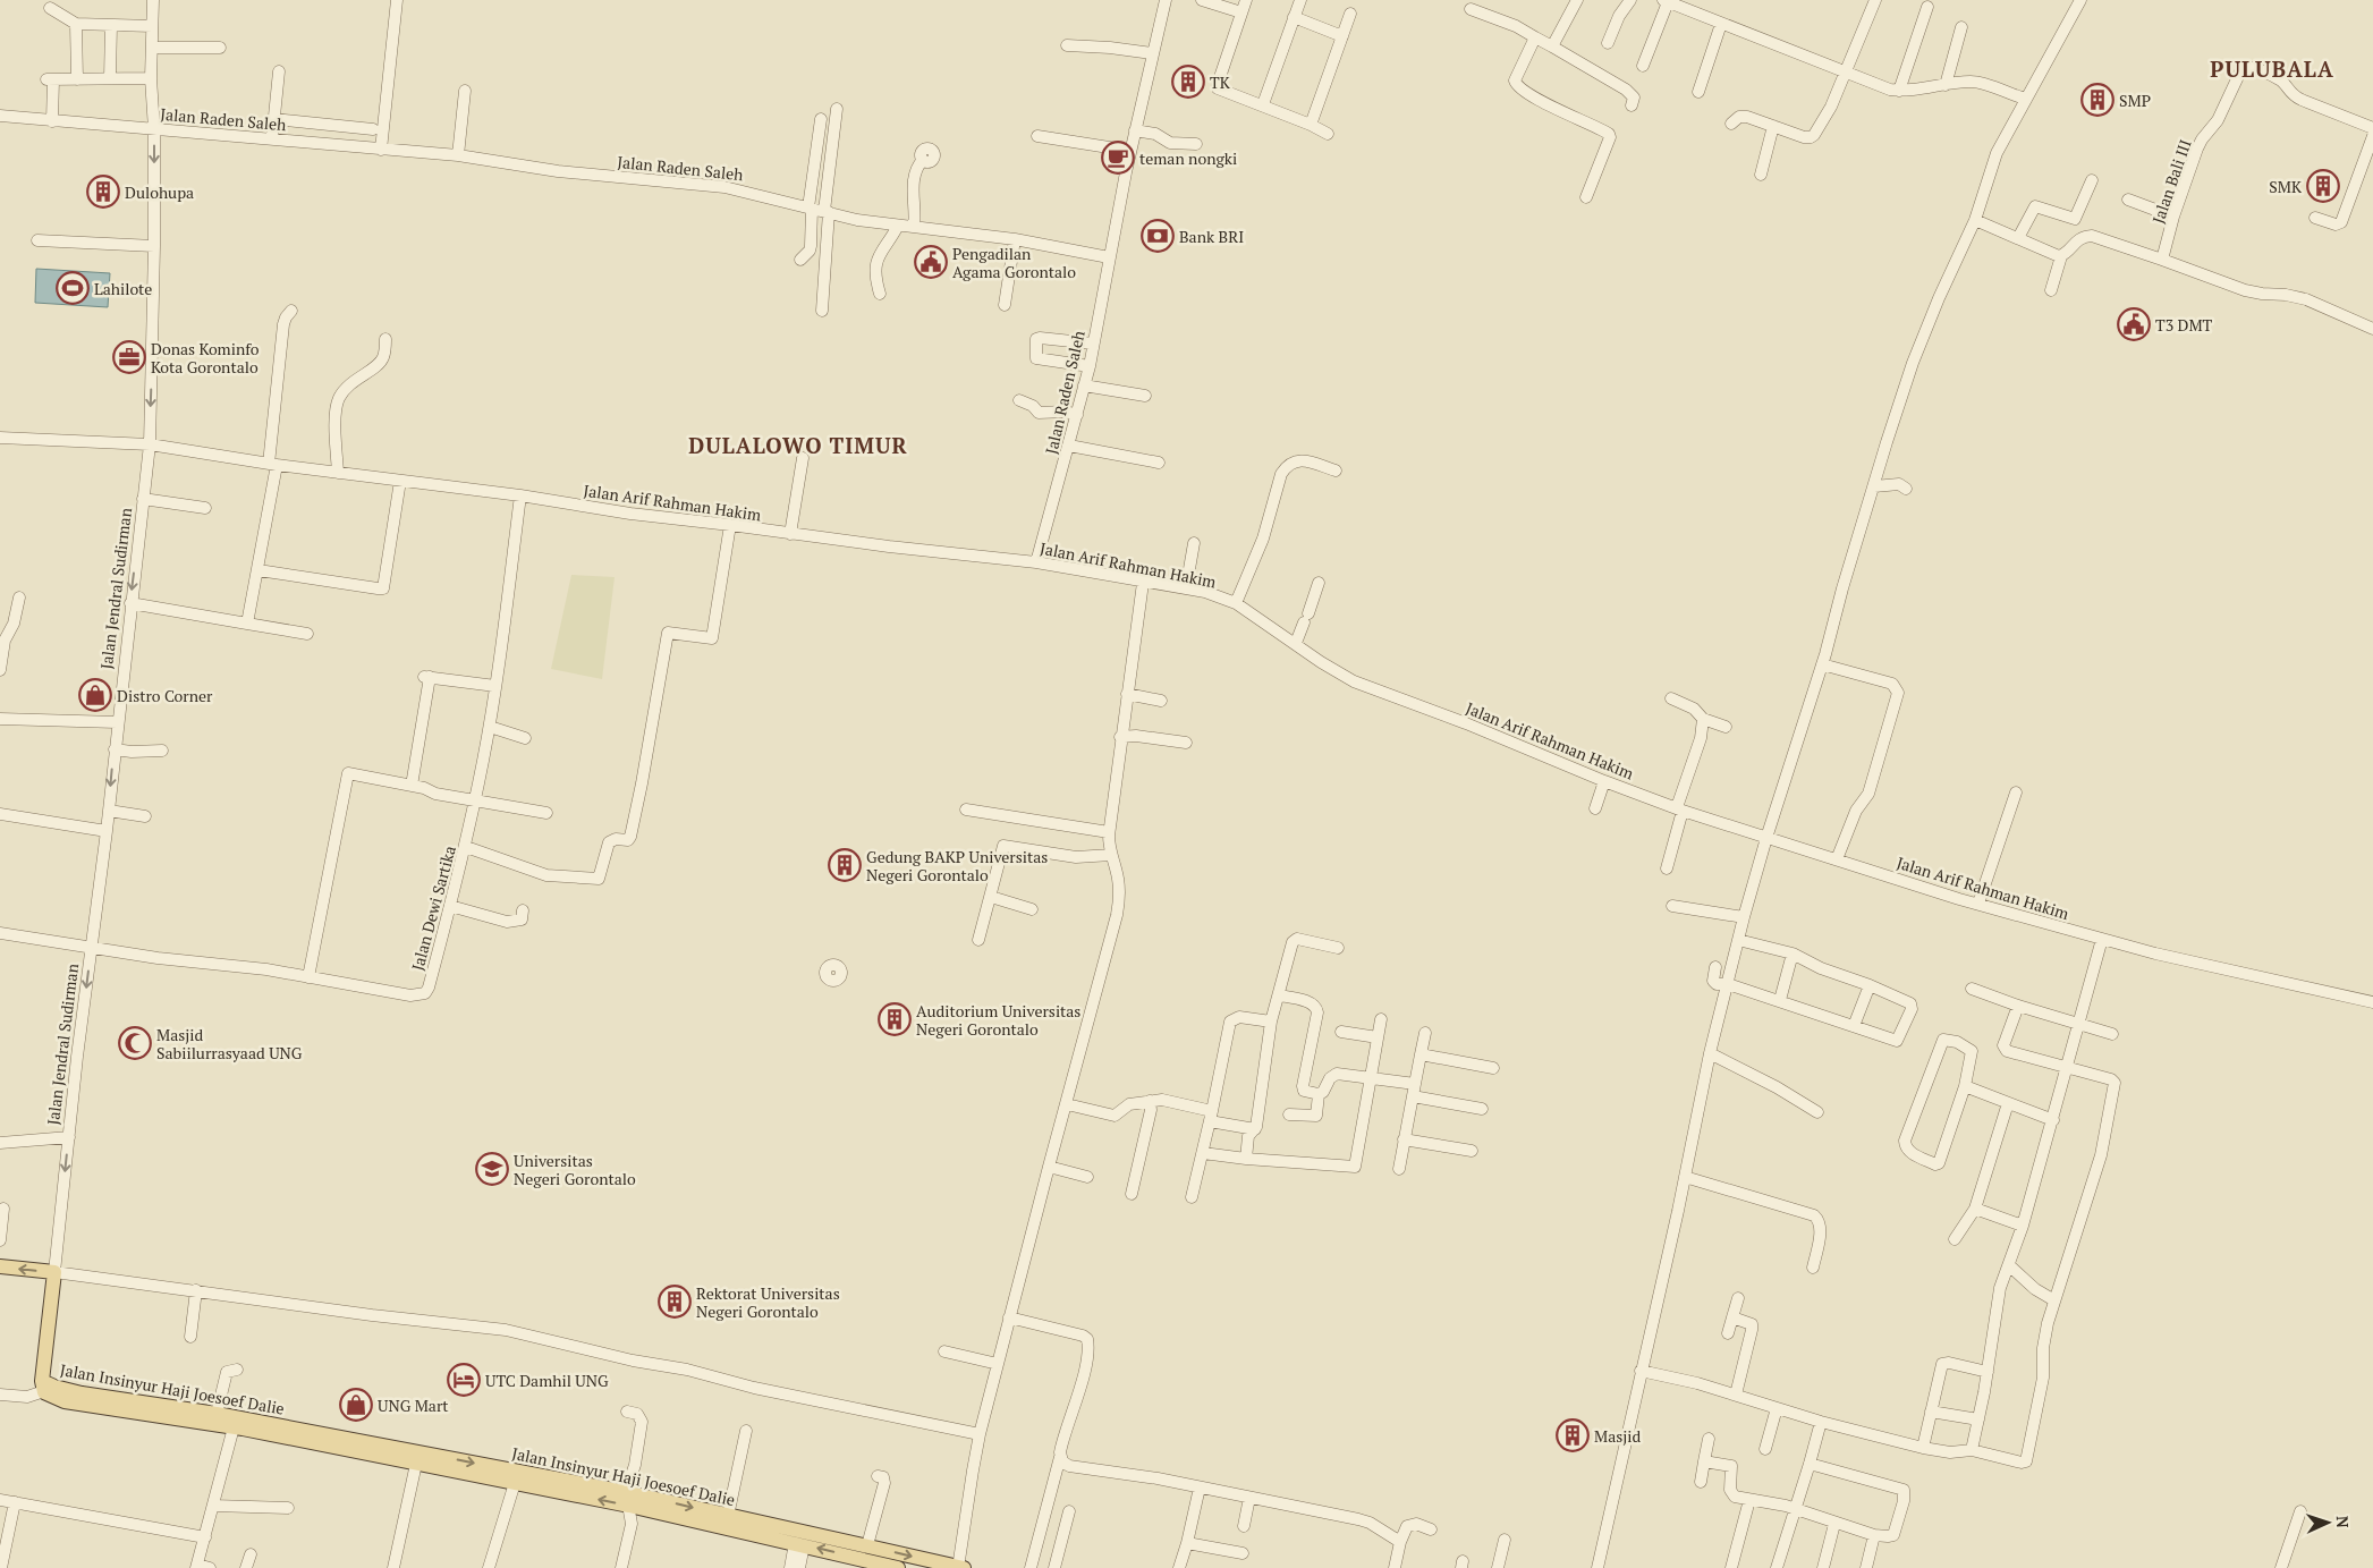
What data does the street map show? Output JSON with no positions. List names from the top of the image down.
{
  "streets": {
    "main road": ["Jalan Jendral Sudirman", "Jalan Insinyur Haji Joesoef Dalie"],
    "street": [
      "Jalan Raden Saleh",
      "Jalan Bali III",
      "Jalan Arif Rahman Hakim",
      "Jalan Dewi Sartika"
    ]
  },
  "crossings": [
    ["Jalan Raden Saleh", "Jalan Arif Rahman Hakim"],
    ["Jalan Raden Saleh", "Jalan Jendral Sudirman"],
    ["Jalan Arif Rahman Hakim", "Jalan Jendral Sudirman"],
    ["Jalan Arif Rahman Hakim", "Jalan Dewi Sartika"],
    ["Jalan Jendral Sudirman", "Jalan Dewi Sartika"],
    ["Jalan Jendral Sudirman", "Jalan Insinyur Haji Joesoef Dalie"]
  ],
  "one_way": ["Jalan Jendral Sudirman"],
  "districts": ["PULUBALA", "DULALOWO TIMUR"],
  "places": {
    "building": [
      "TK",
      "SMP",
      "SMK",
      "Dulohupa",
      "Gedung BAKP Universitas Negeri Gorontalo",
      "Auditorium Universitas Negeri Gorontalo",
      "Rektorat Universitas Negeri Gorontalo",
      "Masjid"
    ],
    "cafe": ["teman nongki"],
    "bank": ["Bank BRI"],
    "public building": ["Pengadilan Agama Gorontalo", "T3 DMT"],
    "sports": ["Lahilote"],
    "office": ["Donas Kominfo Kota Gorontalo"],
    "shop": ["Distro Corner", "UNG Mart"],
    "mosque": ["Masjid Sabiilurrasyaad UNG"],
    "school or university": ["Universitas Negeri Gorontalo"],
    "hotel": ["UTC Damhil UNG"]
  },
  "north": "right"
}
